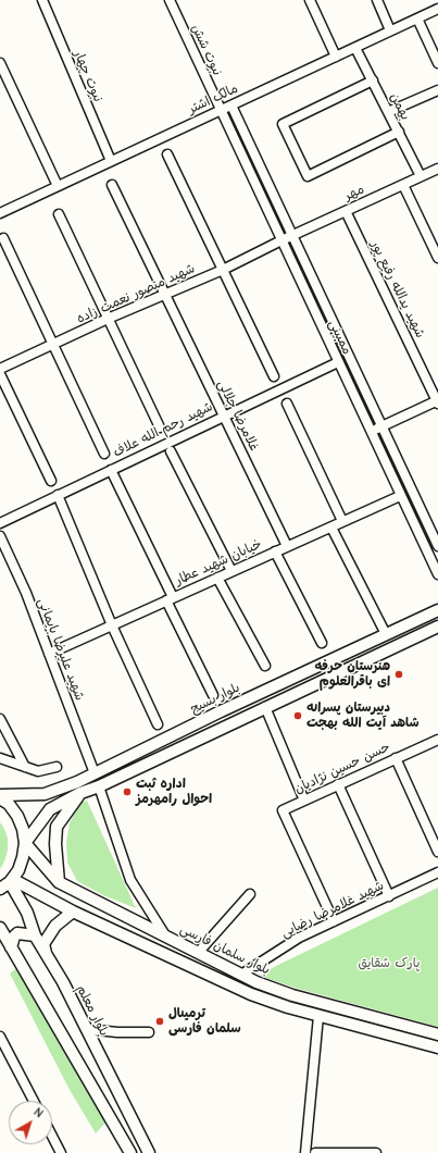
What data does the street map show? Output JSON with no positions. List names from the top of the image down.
{
  "streets": {
    "main road": ["بلوار بسیج", "بلوار سلمان فارسی", "بلوار معلم"],
    "street": [
      "نبوت شش",
      "نبوت چهار",
      "مالک اشتر",
      "بهمن",
      "مهر",
      "شهید یدالله رفیع پور",
      "شهید منصور نعمت زاده",
      "ممبینی",
      "غلامرضا جلالی",
      "شهید رحم الله علاف",
      "خیابان شهید عطار",
      "شهید علیرضا بایمانی",
      "حسن حسین نژادیان",
      "شهید غلامرضا رضایی"
    ]
  },
  "crossings": [
    ["نبوت شش", "مالک اشتر"],
    ["نبوت شش", "ممبینی"],
    ["نبوت چهار", "مالک اشتر"],
    ["مالک اشتر", "بهمن"],
    ["مالک اشتر", "ممبینی"],
    ["بهمن", "مهر"],
    ["مهر", "شهید یدالله رفیع پور"],
    ["مهر", "شهید منصور نعمت زاده"],
    ["مهر", "ممبینی"],
    ["شهید منصور نعمت زاده", "ممبینی"],
    ["شهید منصور نعمت زاده", "غلامرضا جلالی"],
    ["ممبینی", "شهید رحم الله علاف"],
    ["ممبینی", "خیابان شهید عطار"],
    ["غلامرضا جلالی", "شهید رحم الله علاف"],
    ["غلامرضا جلالی", "خیابان شهید عطار"],
    ["خیابان شهید عطار", "شهید علیرضا بایمانی"],
    ["شهید علیرضا بایمانی", "بلوار بسیج"],
    ["حسن حسین نژادیان", "شهید غلامرضا رضایی"],
    ["شهید غلامرضا رضایی", "بلوار سلمان فارسی"]
  ],
  "parks": ["پارک شقایق"],
  "places": [
    "هنرستان حرفه ای باقرالعلوم",
    "دبیرستان پسرانه شاهد آیت الله بهجت",
    "اداره ثبت احوال رامهرمز",
    "ترمینال سلمان فارسی"
  ],
  "north": "top right"
}
